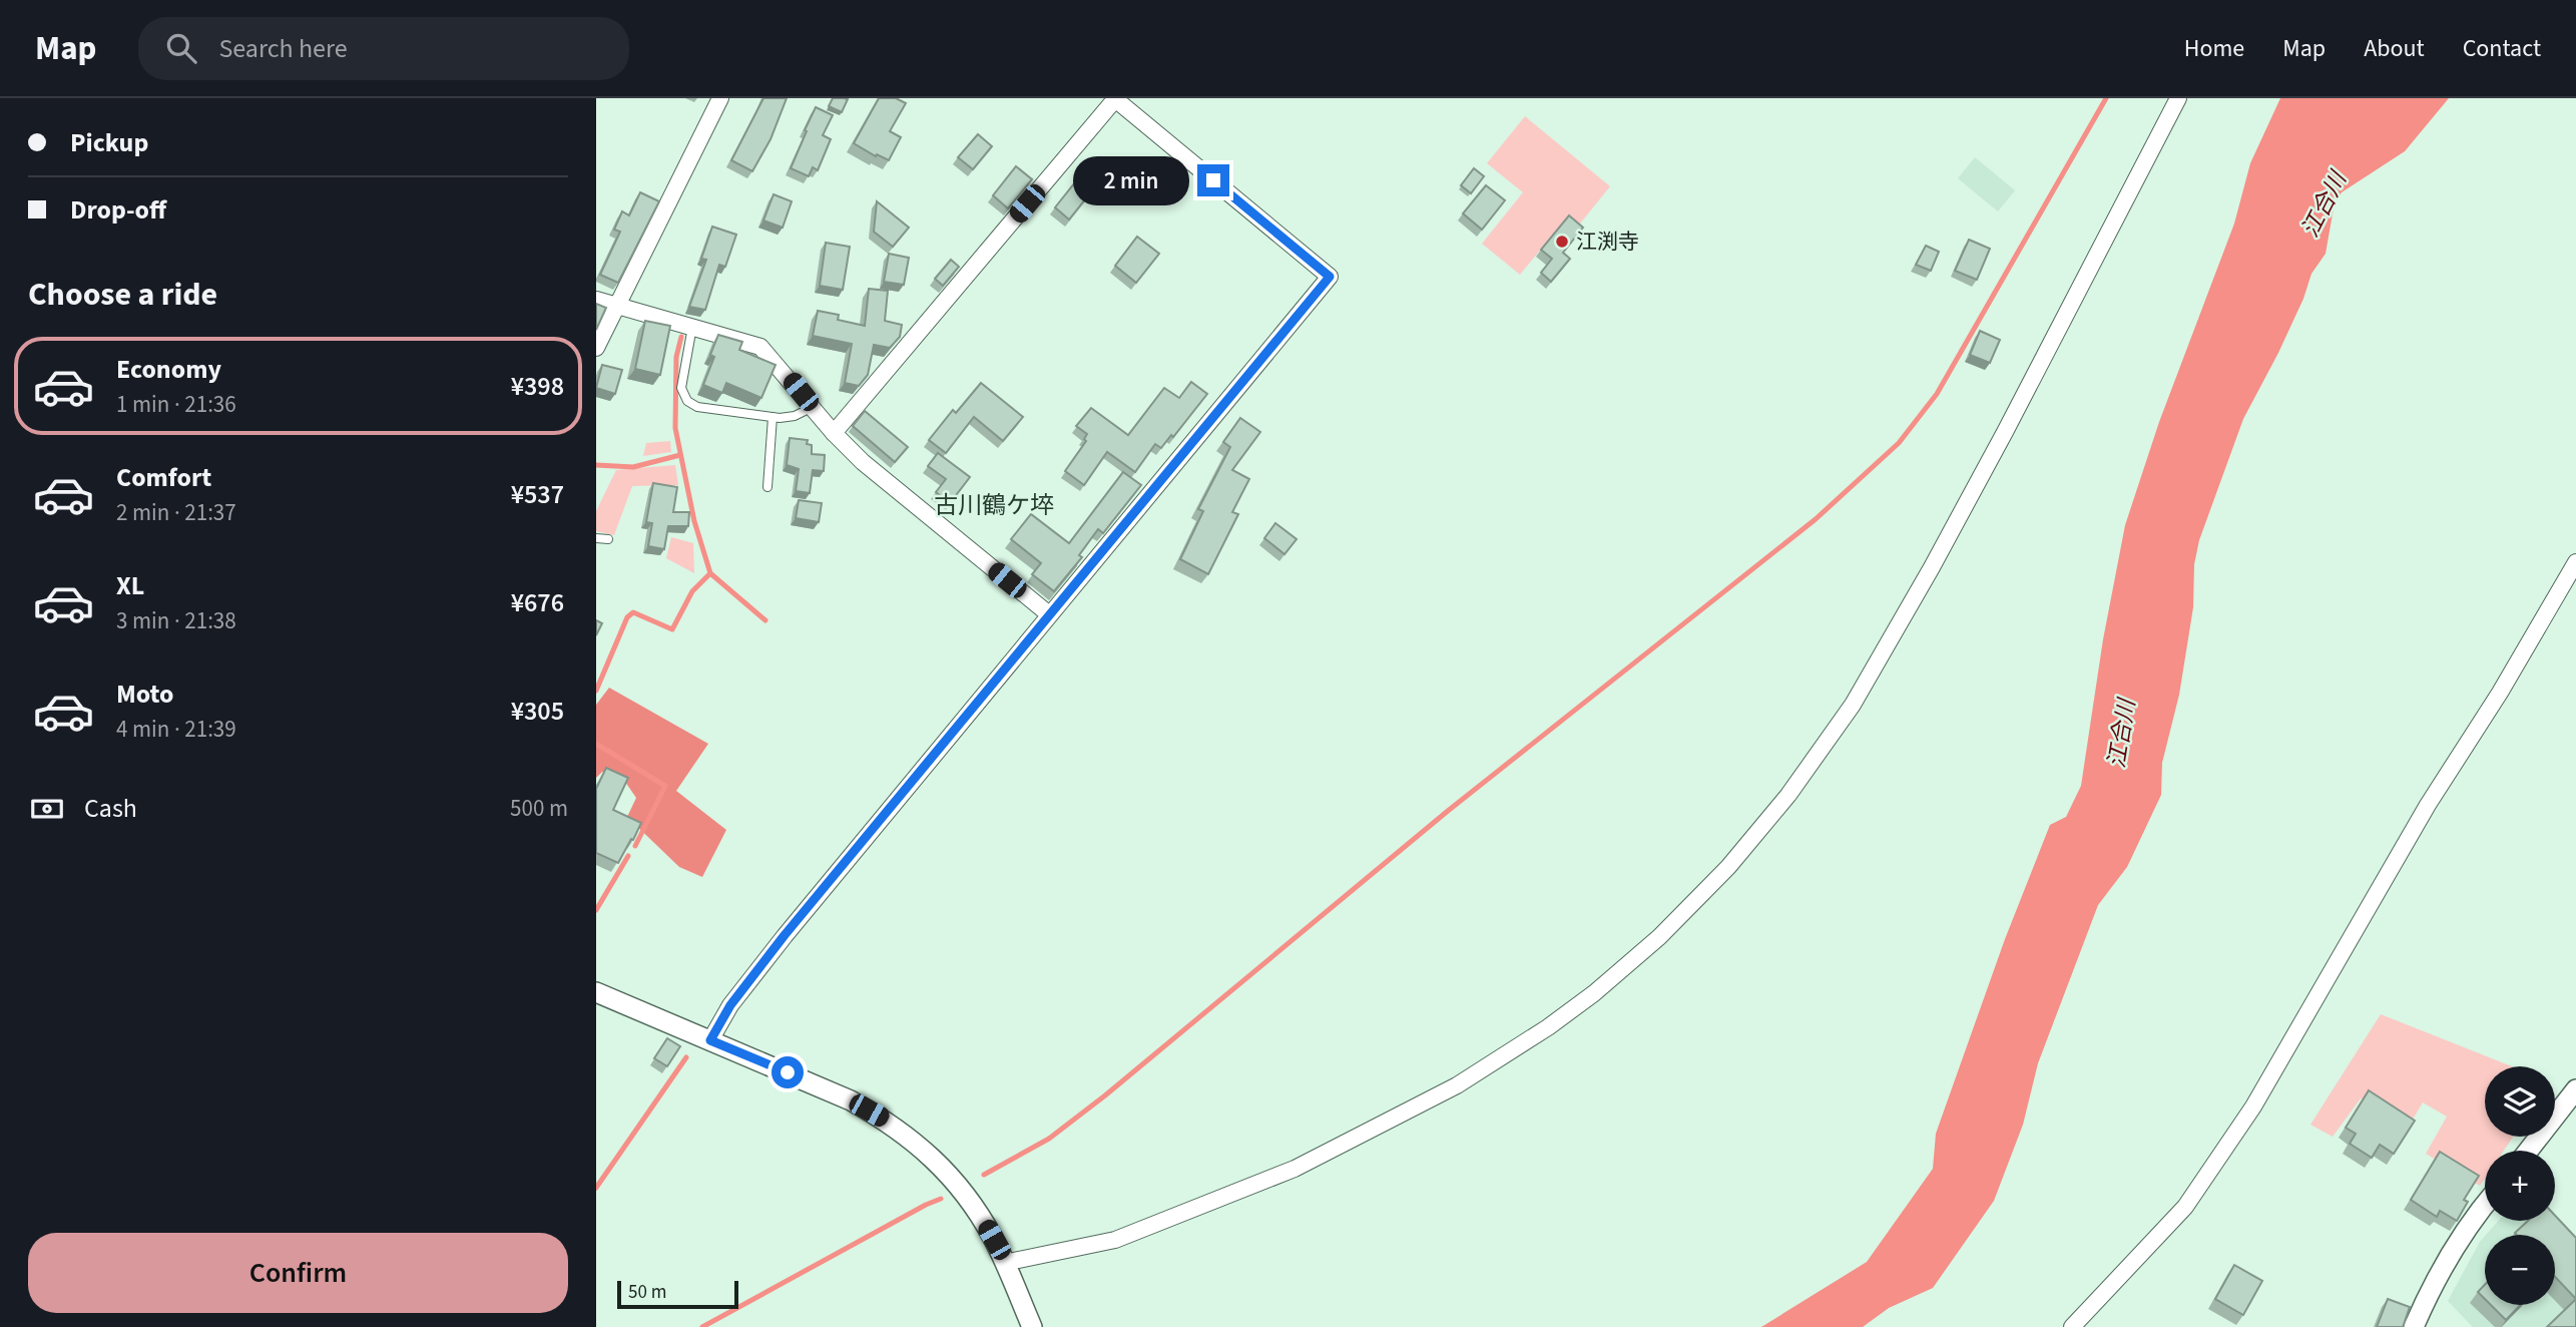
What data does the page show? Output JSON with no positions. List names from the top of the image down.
{
  "districts": ["古川鶴ケ埣"],
  "water": ["江合川"],
  "places": ["江渕寺"],
  "scale_bar": "50 m",
  "page": {
    "header": "Map",
    "search": "Search here",
    "nav": [
      "Home",
      "Map",
      "About",
      "Contact"
    ],
    "banner": ["Pickup", "Drop-off"],
    "bubble": "2 min",
    "heading": "Choose a ride",
    "list": [
      {
        "name": "Economy",
        "note": "1 min · 21:36",
        "value": "¥398"
      },
      {
        "name": "Comfort",
        "note": "2 min · 21:37",
        "value": "¥537"
      },
      {
        "name": "XL",
        "note": "3 min · 21:38",
        "value": "¥676"
      },
      {
        "name": "Moto",
        "note": "4 min · 21:39",
        "value": "¥305"
      }
    ],
    "pay": ["Cash", "500 m"],
    "map_buttons": ["+", "−"],
    "buttons": "Confirm",
    "scale": "50 m"
  }
}
